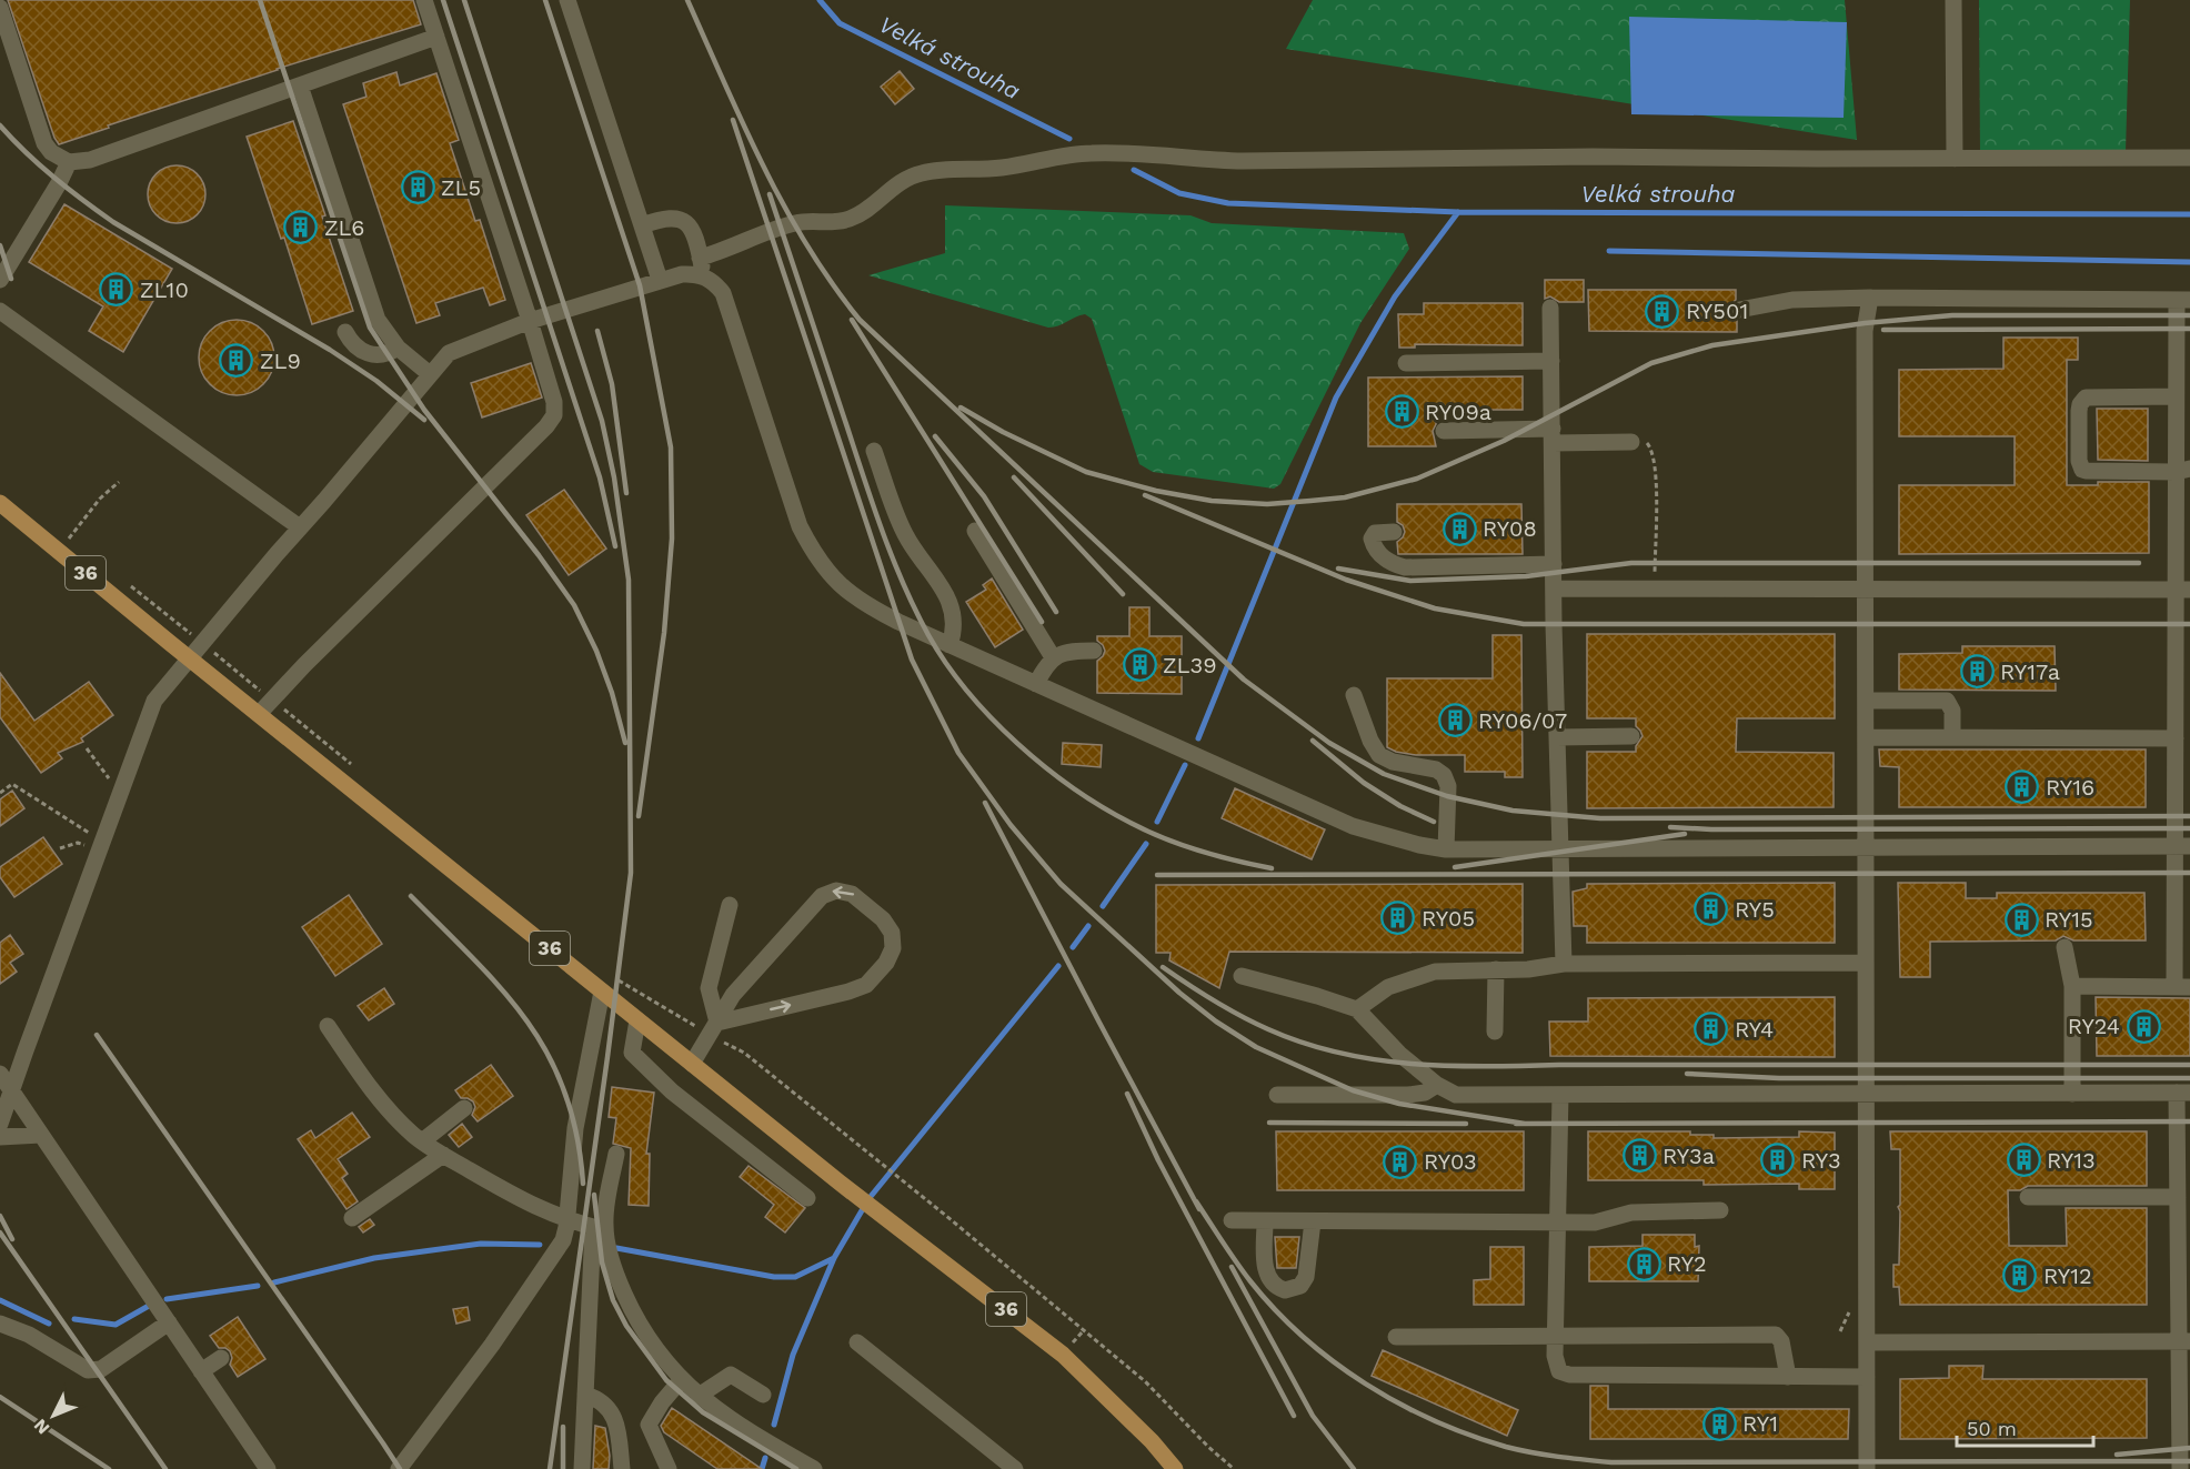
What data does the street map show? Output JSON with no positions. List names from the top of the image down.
{
  "streets": {
    "main road": ["36"]
  },
  "water": ["Velká strouha"],
  "places": {
    "building": [
      "ZL5",
      "ZL6",
      "ZL10",
      "RY501",
      "ZL9",
      "RY09a",
      "RY08",
      "ZL39",
      "RY17a",
      "RY06/07",
      "RY16",
      "RY5",
      "RY05",
      "RY15",
      "RY24",
      "RY4",
      "RY3a",
      "RY3",
      "RY13",
      "RY03",
      "RY2",
      "RY12",
      "RY1"
    ]
  },
  "scale_bar": "50 m",
  "north": "bottom left"
}
